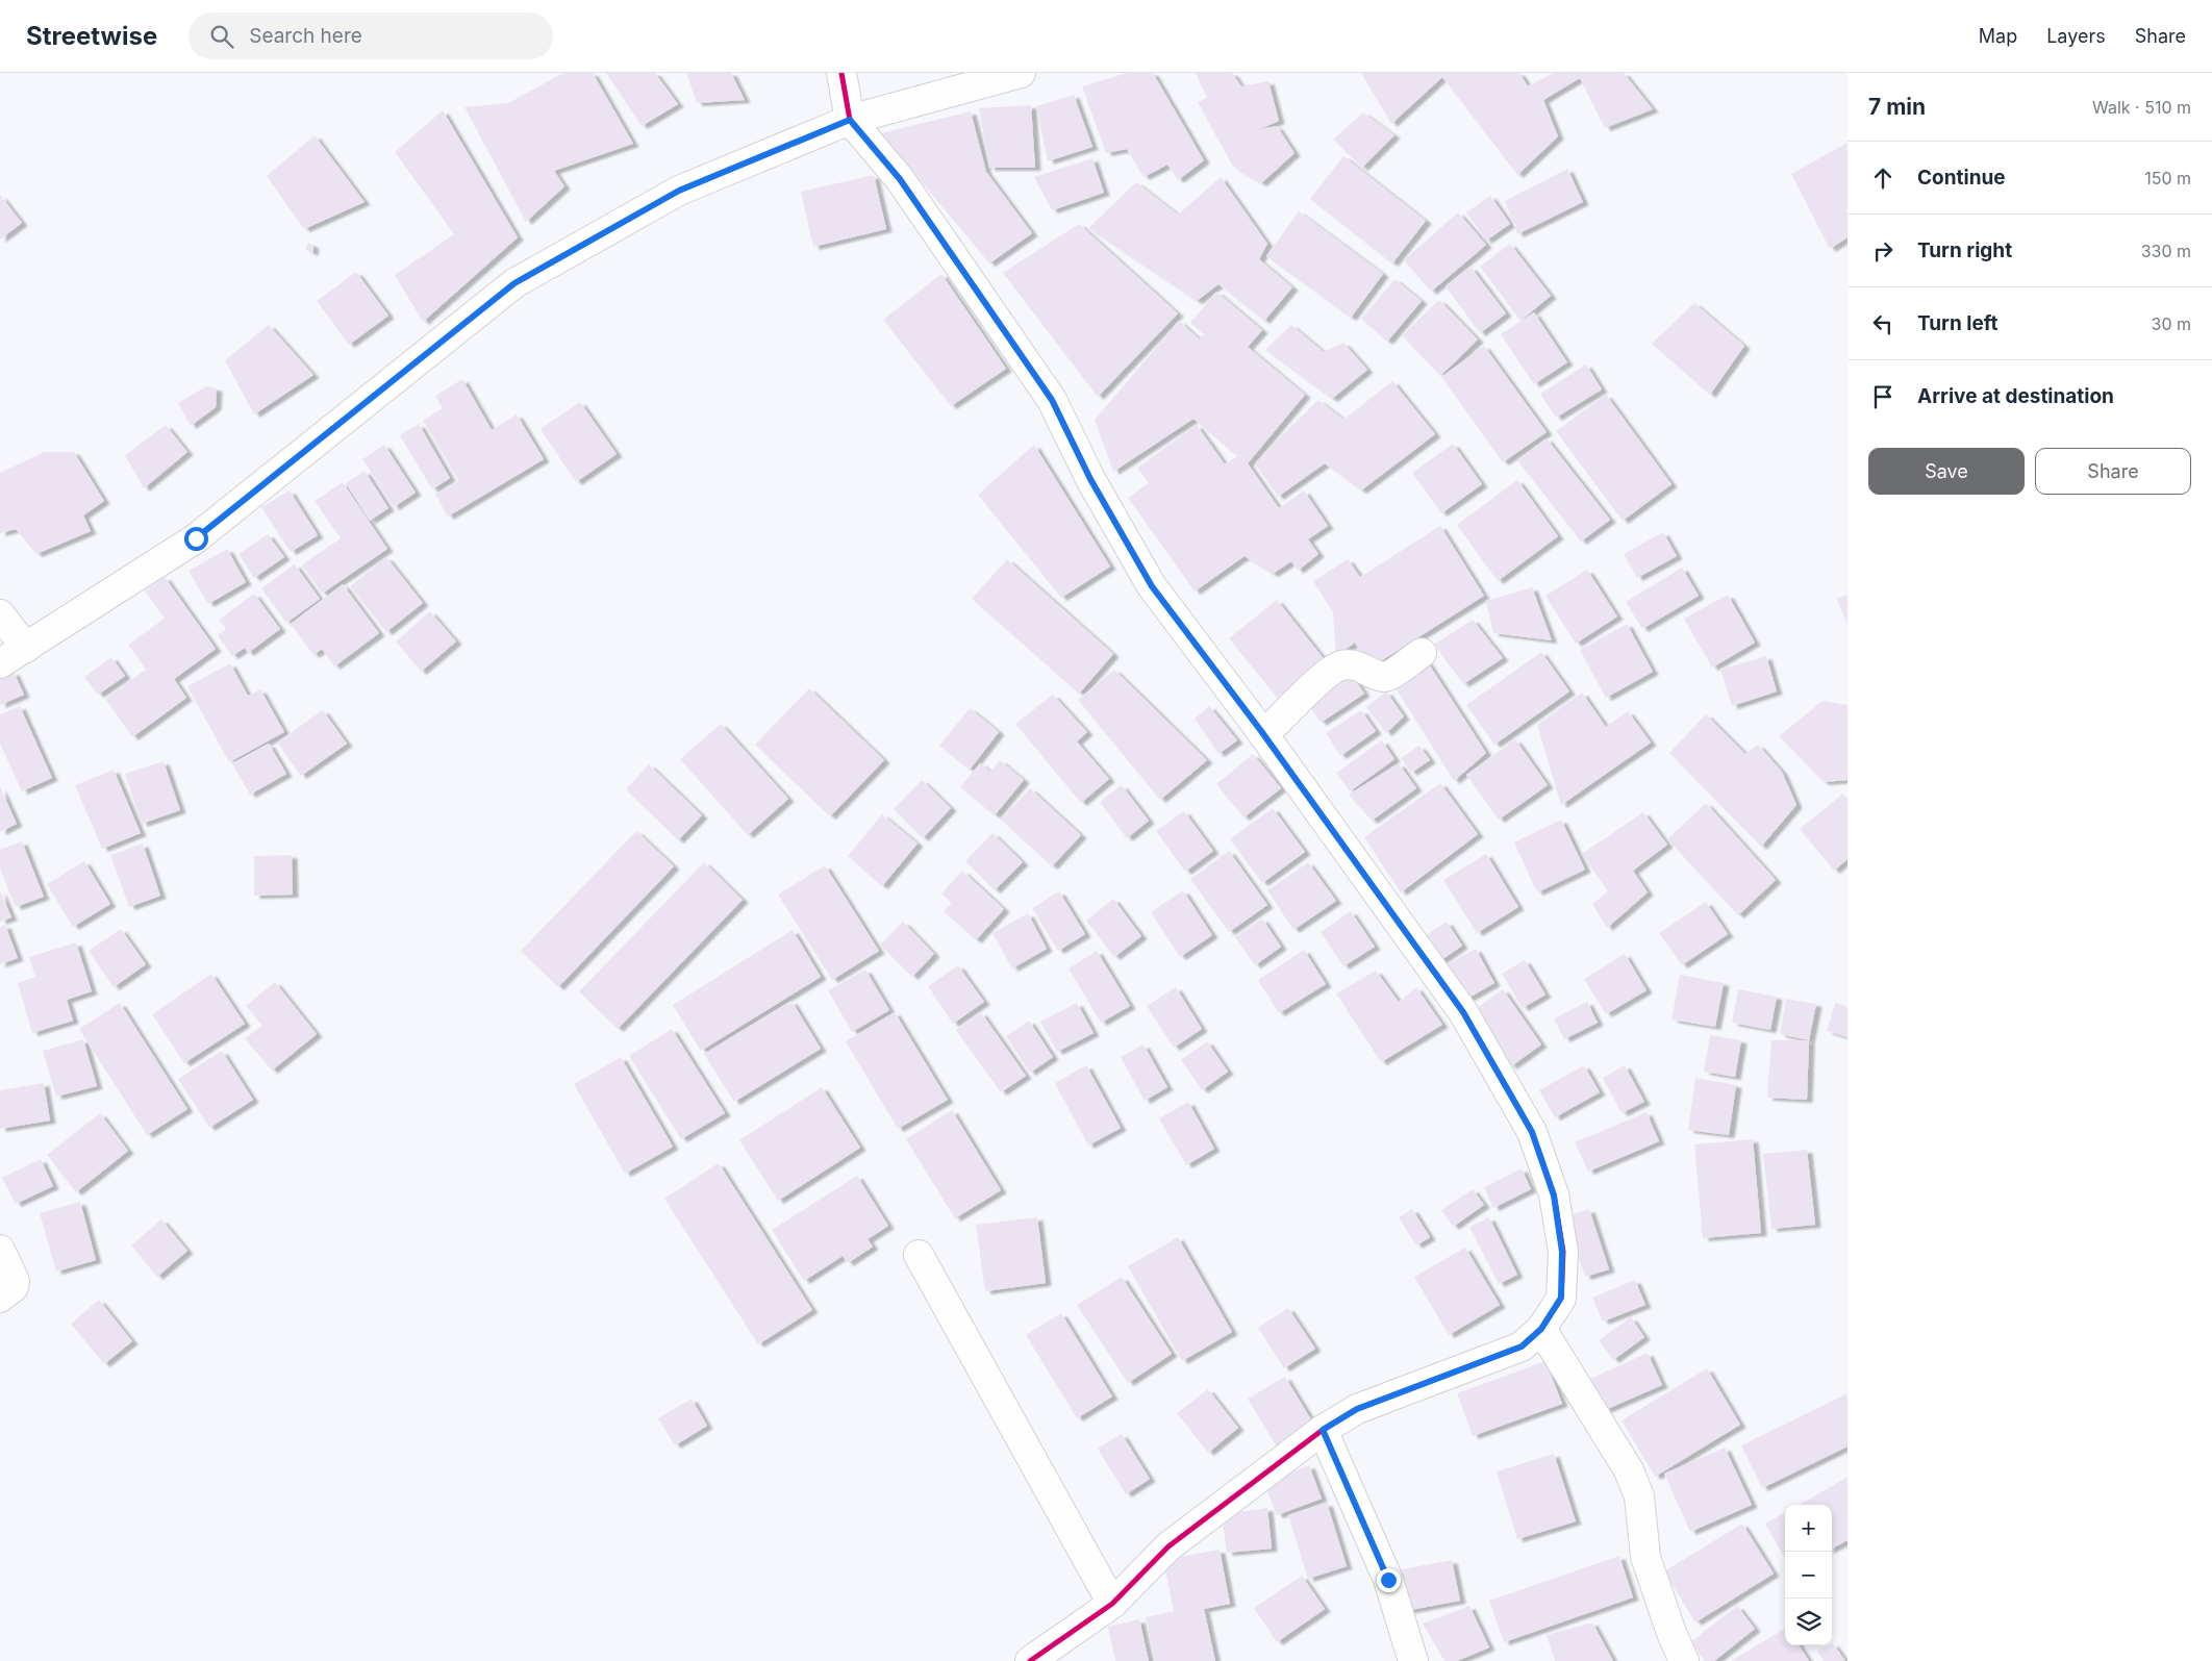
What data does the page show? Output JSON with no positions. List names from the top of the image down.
{
  "page": {
    "header": "Streetwise",
    "search": "Search here",
    "nav": ["Map", "Layers", "Share"],
    "heading": ["7 min", "Walk · 510 m"],
    "list": [
      ["Continue", "150 m"],
      ["Turn right", "330 m"],
      ["Turn left", "30 m"],
      "Arrive at destination"
    ],
    "buttons": ["Save", "Share"],
    "map_buttons": ["+", "−"]
  }
}
